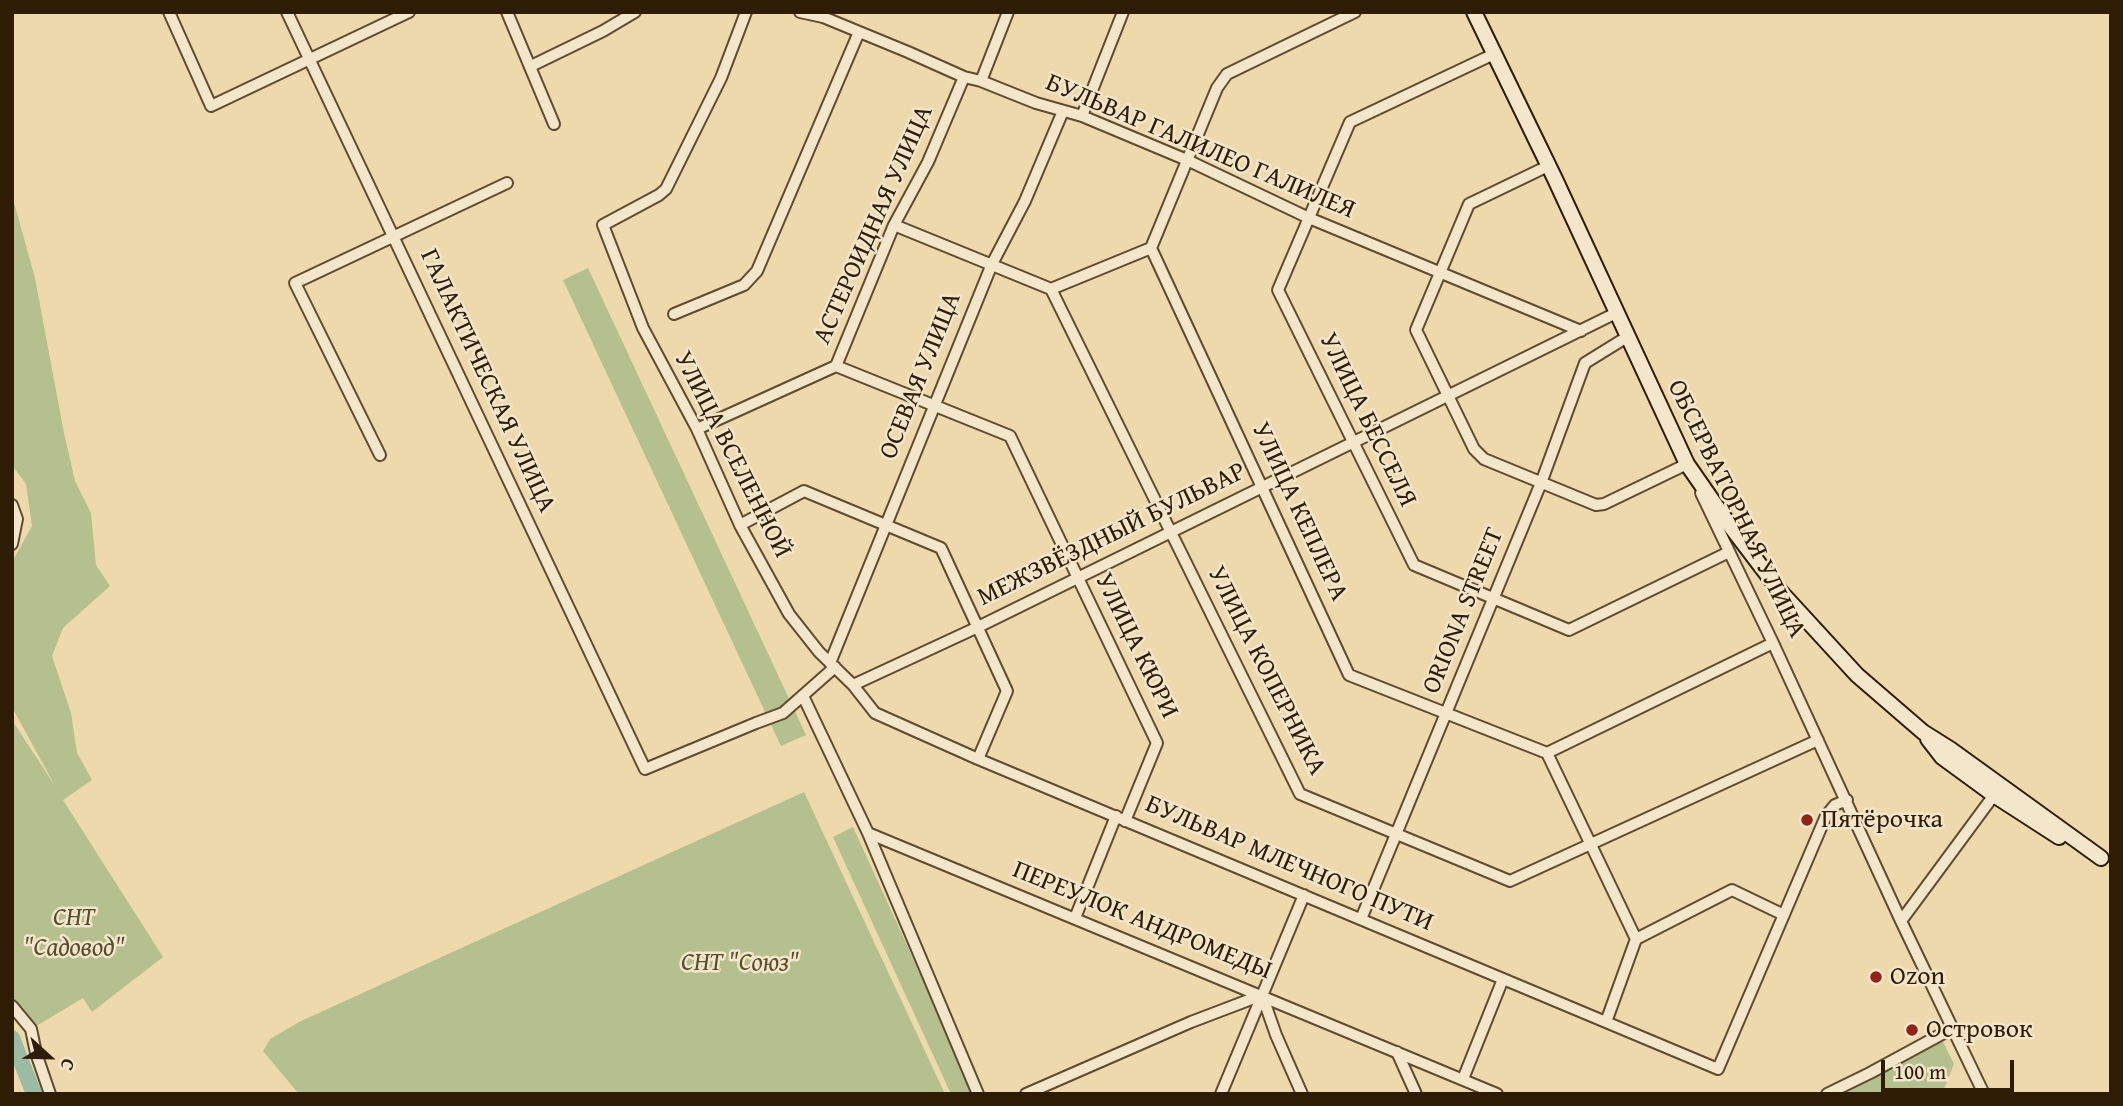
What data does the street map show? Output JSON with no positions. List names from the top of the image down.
{
  "streets": {
    "main road": ["ОБСЕРВАТОРНАЯ УЛИЦА"],
    "street": [
      "БУЛЬВАР ГАЛИЛЕО ГАЛИЛЕЯ",
      "АСТЕРОИДНАЯ УЛИЦА",
      "ОСЕВАЯ УЛИЦА",
      "ГАЛАКТИЧЕСКАЯ УЛИЦА",
      "УЛИЦА БЕССЕЛЯ",
      "УЛИЦА ВСЕЛЕННОЙ",
      "УЛИЦА КЕПЛЕРА",
      "МЕЖЗВЁЗДНЫЙ БУЛЬВАР",
      "ORIONA STREET",
      "УЛИЦА КЮРИ",
      "УЛИЦА КОПЕРНИКА",
      "БУЛЬВАР МЛЕЧНОГО ПУТИ",
      "ПЕРЕУЛОК АНДРОМЕДЫ"
    ]
  },
  "crossings": [
    ["БУЛЬВАР ГАЛИЛЕО ГАЛИЛЕЯ", "АСТЕРОИДНАЯ УЛИЦА"],
    ["БУЛЬВАР ГАЛИЛЕО ГАЛИЛЕЯ", "ОСЕВАЯ УЛИЦА"],
    ["БУЛЬВАР ГАЛИЛЕО ГАЛИЛЕЯ", "УЛИЦА БЕССЕЛЯ"],
    ["БУЛЬВАР ГАЛИЛЕО ГАЛИЛЕЯ", "МЕЖЗВЁЗДНЫЙ БУЛЬВАР"],
    ["АСТЕРОИДНАЯ УЛИЦА", "УЛИЦА ВСЕЛЕННОЙ"],
    ["АСТЕРОИДНАЯ УЛИЦА", "УЛИЦА КЮРИ"],
    ["ОСЕВАЯ УЛИЦА", "УЛИЦА ВСЕЛЕННОЙ"],
    ["ОСЕВАЯ УЛИЦА", "УЛИЦА КЮРИ"],
    ["УЛИЦА БЕССЕЛЯ", "ОБСЕРВАТОРНАЯ УЛИЦА"],
    ["УЛИЦА БЕССЕЛЯ", "МЕЖЗВЁЗДНЫЙ БУЛЬВАР"],
    ["УЛИЦА БЕССЕЛЯ", "ORIONA STREET"],
    ["УЛИЦА ВСЕЛЕННОЙ", "МЕЖЗВЁЗДНЫЙ БУЛЬВАР"],
    ["УЛИЦА ВСЕЛЕННОЙ", "БУЛЬВАР МЛЕЧНОГО ПУТИ"],
    ["ОБСЕРВАТОРНАЯ УЛИЦА", "МЕЖЗВЁЗДНЫЙ БУЛЬВАР"],
    ["ОБСЕРВАТОРНАЯ УЛИЦА", "ORIONA STREET"],
    ["ОБСЕРВАТОРНАЯ УЛИЦА", "УЛИЦА КОПЕРНИКА"],
    ["УЛИЦА КЕПЛЕРА", "МЕЖЗВЁЗДНЫЙ БУЛЬВАР"],
    ["УЛИЦА КЕПЛЕРА", "ORIONA STREET"],
    ["МЕЖЗВЁЗДНЫЙ БУЛЬВАР", "УЛИЦА КЮРИ"],
    ["МЕЖЗВЁЗДНЫЙ БУЛЬВАР", "УЛИЦА КОПЕРНИКА"],
    ["МЕЖЗВЁЗДНЫЙ БУЛЬВАР", "БУЛЬВАР МЛЕЧНОГО ПУТИ"],
    ["ORIONA STREET", "УЛИЦА КОПЕРНИКА"],
    ["ORIONA STREET", "БУЛЬВАР МЛЕЧНОГО ПУТИ"],
    ["УЛИЦА КЮРИ", "БУЛЬВАР МЛЕЧНОГО ПУТИ"],
    ["УЛИЦА КЮРИ", "ПЕРЕУЛОК АНДРОМЕДЫ"]
  ],
  "parks": ["СНТ \"Садовод\"", "СНТ \"Союз\""],
  "places": ["Пятёрочка", "Ozon", "Островок"],
  "scale_bar": "100 m",
  "north": "right"
}
